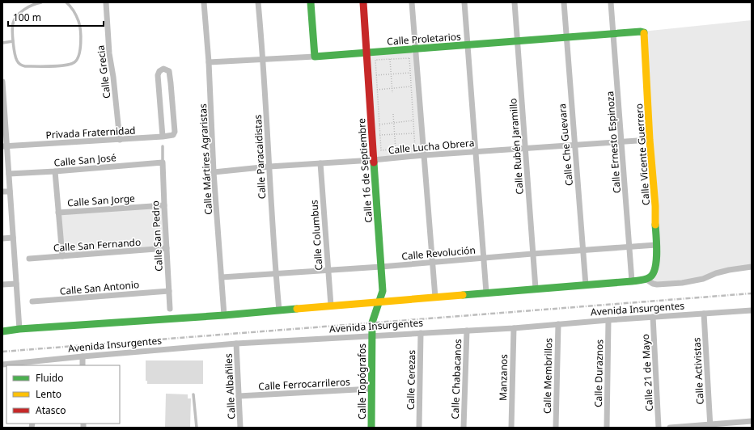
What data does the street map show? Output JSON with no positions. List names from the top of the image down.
{
  "streets": {
    "street": [
      "Calle Proletarios",
      "Calle Grecia",
      "Privada Fraternidad",
      "Calle Ernesto Espinoza",
      "Calle Che Guevara",
      "Calle Lucha Obrera",
      "Calle Rubén Jaramillo",
      "Calle Vicente Guerrero",
      "Calle Paracaidistas",
      "Calle Mártires Agraristas",
      "Calle San José",
      "Calle 16 de Septiembre",
      "Calle San Jorge",
      "Calle Columbus",
      "Calle San Pedro",
      "Calle San Fernando",
      "Calle Revolución",
      "Calle San Antonio",
      "Avenida Insurgentes",
      "Calle Activistas",
      "Calle 21 de Mayo",
      "Calle Duraznos",
      "Calle Membrillos",
      "Manzanos",
      "Calle Chabacanos",
      "Calle Cerezas",
      "Calle Topógrafos",
      "Calle Ferrocarrileros",
      "Calle Albañiles"
    ]
  },
  "crossings": [
    ["Calle Proletarios", "Calle Ernesto Espinoza"],
    ["Calle Proletarios", "Calle Che Guevara"],
    ["Calle Proletarios", "Calle Rubén Jaramillo"],
    ["Calle Proletarios", "Calle Vicente Guerrero"],
    ["Calle Proletarios", "Calle Paracaidistas"],
    ["Calle Proletarios", "Calle Mártires Agraristas"],
    ["Calle Proletarios", "Calle 16 de Septiembre"],
    ["Calle Grecia", "Privada Fraternidad"],
    ["Calle Ernesto Espinoza", "Calle Lucha Obrera"],
    ["Calle Ernesto Espinoza", "Calle Revolución"],
    ["Calle Che Guevara", "Calle Lucha Obrera"],
    ["Calle Che Guevara", "Calle Revolución"],
    ["Calle Lucha Obrera", "Calle Rubén Jaramillo"],
    ["Calle Lucha Obrera", "Calle Vicente Guerrero"],
    ["Calle Lucha Obrera", "Calle Paracaidistas"],
    ["Calle Lucha Obrera", "Calle Mártires Agraristas"],
    ["Calle Lucha Obrera", "Calle 16 de Septiembre"],
    ["Calle Lucha Obrera", "Calle Columbus"],
    ["Calle Rubén Jaramillo", "Calle Revolución"],
    ["Calle Vicente Guerrero", "Calle Revolución"],
    ["Calle Paracaidistas", "Calle Revolución"],
    ["Calle Mártires Agraristas", "Calle Revolución"],
    ["Calle San José", "Calle San Pedro"],
    ["Calle 16 de Septiembre", "Calle Revolución"],
    ["Calle 16 de Septiembre", "Avenida Insurgentes"],
    ["Calle 16 de Septiembre", "Calle Topógrafos"],
    ["Calle San Jorge", "Calle San Pedro"],
    ["Calle Columbus", "Calle Revolución"],
    ["Calle San Pedro", "Calle San Fernando"],
    ["Calle San Pedro", "Calle San Antonio"],
    ["Avenida Insurgentes", "Calle Activistas"],
    ["Avenida Insurgentes", "Calle 21 de Mayo"],
    ["Avenida Insurgentes", "Calle Duraznos"],
    ["Avenida Insurgentes", "Calle Membrillos"],
    ["Avenida Insurgentes", "Manzanos"],
    ["Avenida Insurgentes", "Calle Chabacanos"],
    ["Avenida Insurgentes", "Calle Cerezas"],
    ["Avenida Insurgentes", "Calle Topógrafos"],
    ["Avenida Insurgentes", "Calle Albañiles"],
    ["Calle Topógrafos", "Calle Ferrocarrileros"],
    ["Calle Ferrocarrileros", "Calle Albañiles"]
  ],
  "legend": ["Fluido", "Lento", "Atasco"],
  "scale_bar": "100 m"
}
